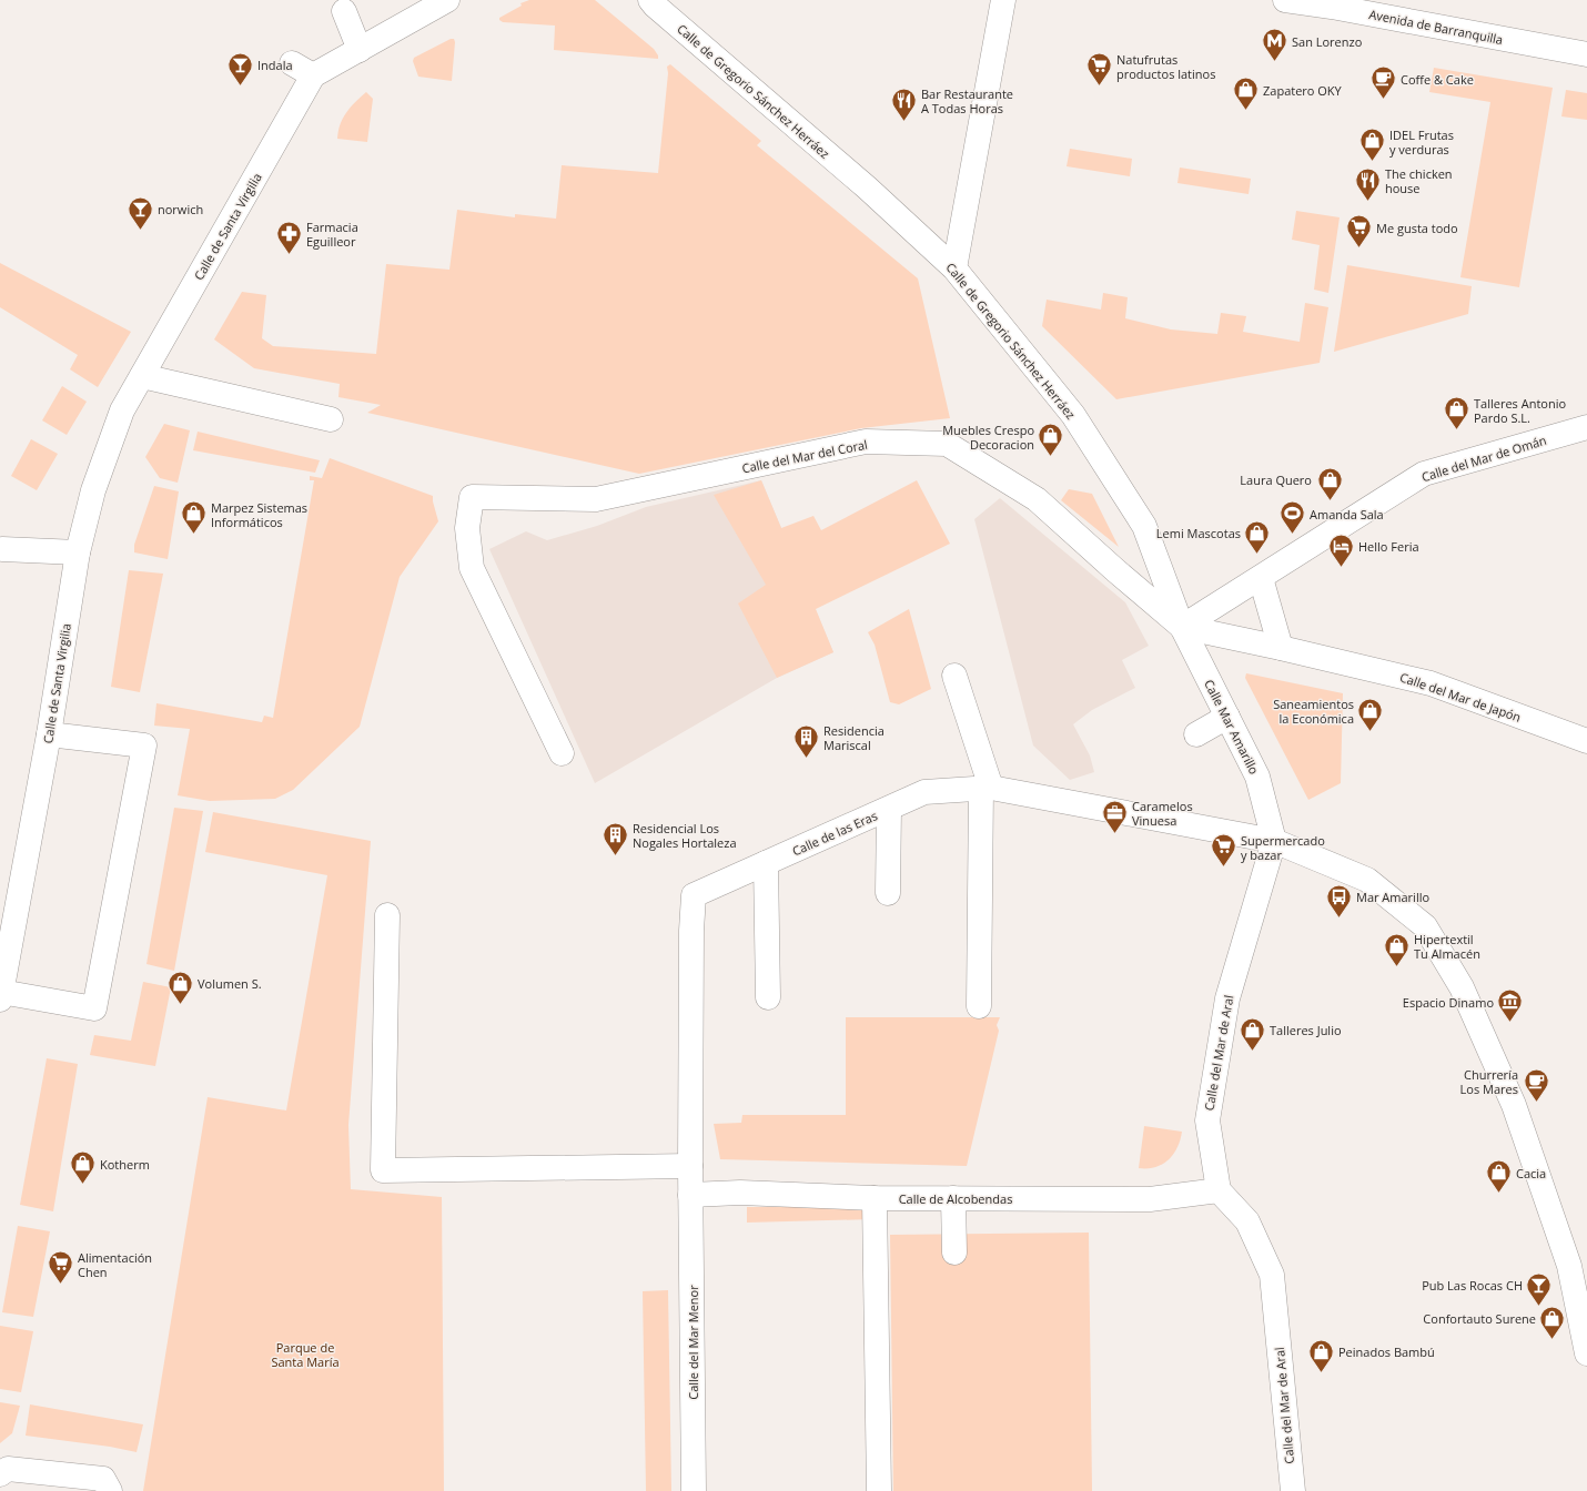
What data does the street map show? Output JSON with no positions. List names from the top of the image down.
{
  "streets": {
    "street": [
      "Avenida de Barranquilla",
      "Calle de Gregorio Sánchez Herráez",
      "Calle de Santa Virgilia",
      "Calle del Mar del Coral",
      "Calle del Mar de Omán",
      "Calle del Mar de Japón",
      "Calle Mar Amarillo",
      "Calle de las Eras",
      "Calle del Mar de Aral",
      "Calle de Alcobendas",
      "Calle del Mar Menor"
    ]
  },
  "crossings": [
    ["Calle de Gregorio Sánchez Herráez", "Calle del Mar del Coral"],
    ["Calle del Mar del Coral", "Calle del Mar de Omán"],
    ["Calle del Mar del Coral", "Calle del Mar de Japón"],
    ["Calle del Mar del Coral", "Calle Mar Amarillo"],
    ["Calle del Mar de Omán", "Calle del Mar de Japón"],
    ["Calle del Mar de Omán", "Calle Mar Amarillo"],
    ["Calle del Mar de Japón", "Calle Mar Amarillo"],
    ["Calle Mar Amarillo", "Calle de las Eras"],
    ["Calle Mar Amarillo", "Calle del Mar de Aral"],
    ["Calle de las Eras", "Calle del Mar de Aral"],
    ["Calle de las Eras", "Calle de Alcobendas"],
    ["Calle de las Eras", "Calle del Mar Menor"],
    ["Calle del Mar de Aral", "Calle de Alcobendas"],
    ["Calle de Alcobendas", "Calle del Mar Menor"]
  ],
  "parks": ["Parque de Santa María"],
  "places": {
    "metro station": ["San Lorenzo"],
    "bar": ["Indala", "norwich", "Pub Las Rocas CH"],
    "supermarket": [
      "Natufrutas productos latinos",
      "Me gusta todo",
      "Supermercado y bazar",
      "Alimentación Chen"
    ],
    "cafe": ["Coffe & Cake", "Churrería Los Mares"],
    "shop": [
      "Zapatero OKY",
      "IDEL Frutas y verduras",
      "Talleres Antonio Pardo S.L.",
      "Muebles Crespo Decoracion",
      "Laura Quero",
      "Marpez Sistemas Informáticos",
      "Lemi Mascotas",
      "Saneamientos la Económica",
      "Hipertextil Tu Almacén",
      "Volumen S.",
      "Talleres Julio",
      "Kotherm",
      "Cacia",
      "Confortauto Surene",
      "Peinados Bambú"
    ],
    "restaurant": ["Bar Restaurante A Todas Horas", "The chicken house"],
    "pharmacy": ["Farmacia Eguilleor"],
    "sports": ["Amanda Sala"],
    "hotel": ["Hello Feria"],
    "building": ["Residencia Mariscal", "Residencial Los Nogales Hortaleza"],
    "office": ["Caramelos Vinuesa"],
    "bus stop": ["Mar Amarillo"],
    "museum": ["Espacio Dinamo"]
  }
}
